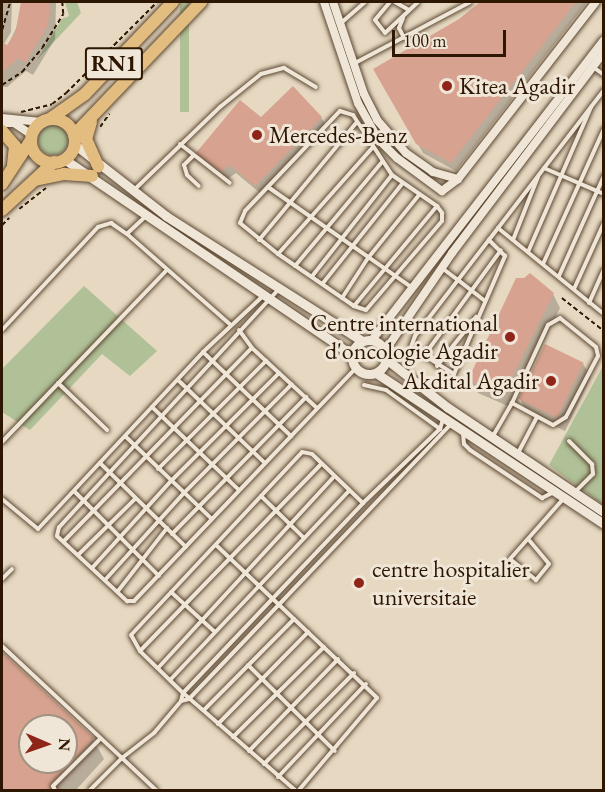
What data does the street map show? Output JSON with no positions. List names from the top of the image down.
{
  "streets": {
    "highway": ["RN1"]
  },
  "places": [
    "Kitea Agadir",
    "Mercedes-Benz",
    "Centre international d'oncologie Agadir",
    "Akdital Agadir",
    "centre hospitalier universitaie"
  ],
  "scale_bar": "100 m",
  "north": "right"
}
